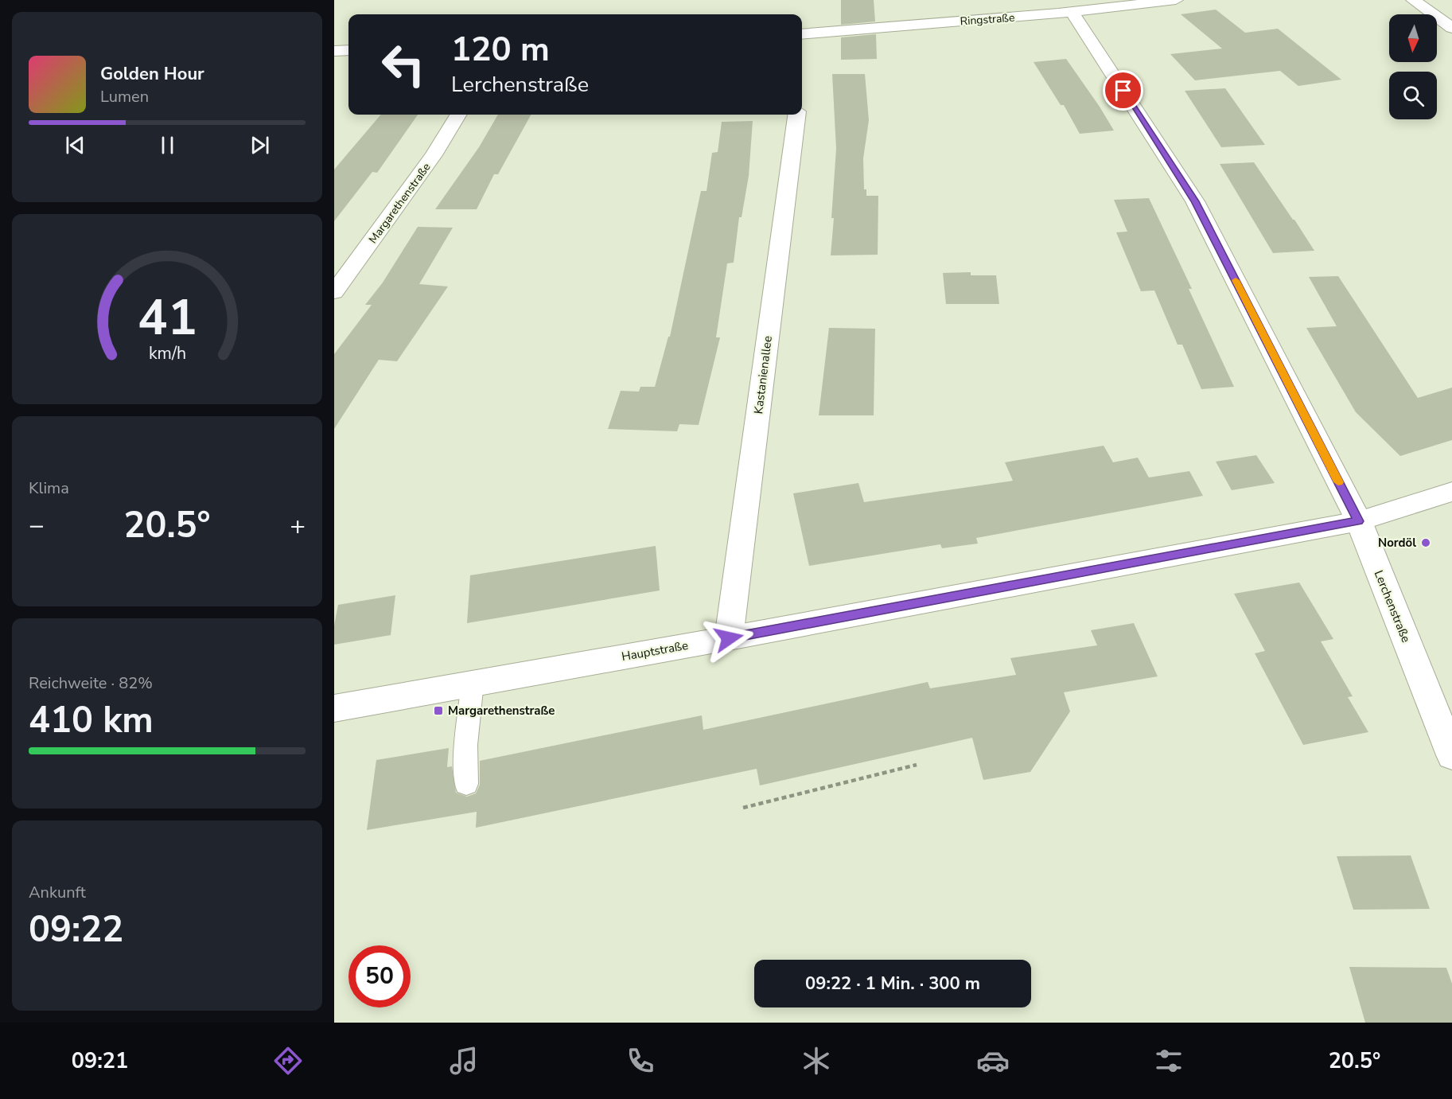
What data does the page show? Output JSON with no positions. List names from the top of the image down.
{
  "streets": {
    "street": [
      "Ringstraße",
      "Margarethenstraße",
      "Kastanienallee",
      "Lerchenstraße",
      "Hauptstraße"
    ]
  },
  "crossings": [
    ["Ringstraße", "Lerchenstraße"],
    ["Kastanienallee", "Hauptstraße"],
    ["Lerchenstraße", "Hauptstraße"]
  ],
  "places": {
    "other": ["Nordöl"],
    "transit": ["Margarethenstraße"]
  },
  "north": "bottom",
  "page": {
    "turn": ["120 m", "Lerchenstraße"],
    "song": ["Golden Hour", "Lumen"],
    "tile": [
      "Klima",
      ["Reichweite · 82%", "410 km"],
      ["Ankunft", "09:22"]
    ],
    "heat": ["−", "20.5°", "+"],
    "limit": "50",
    "trip": "09:22 · 1 Min. · 300 m",
    "tabs": ["09:21", "20.5°"],
    "gauge": ["41", "km/h"]
  }
}
